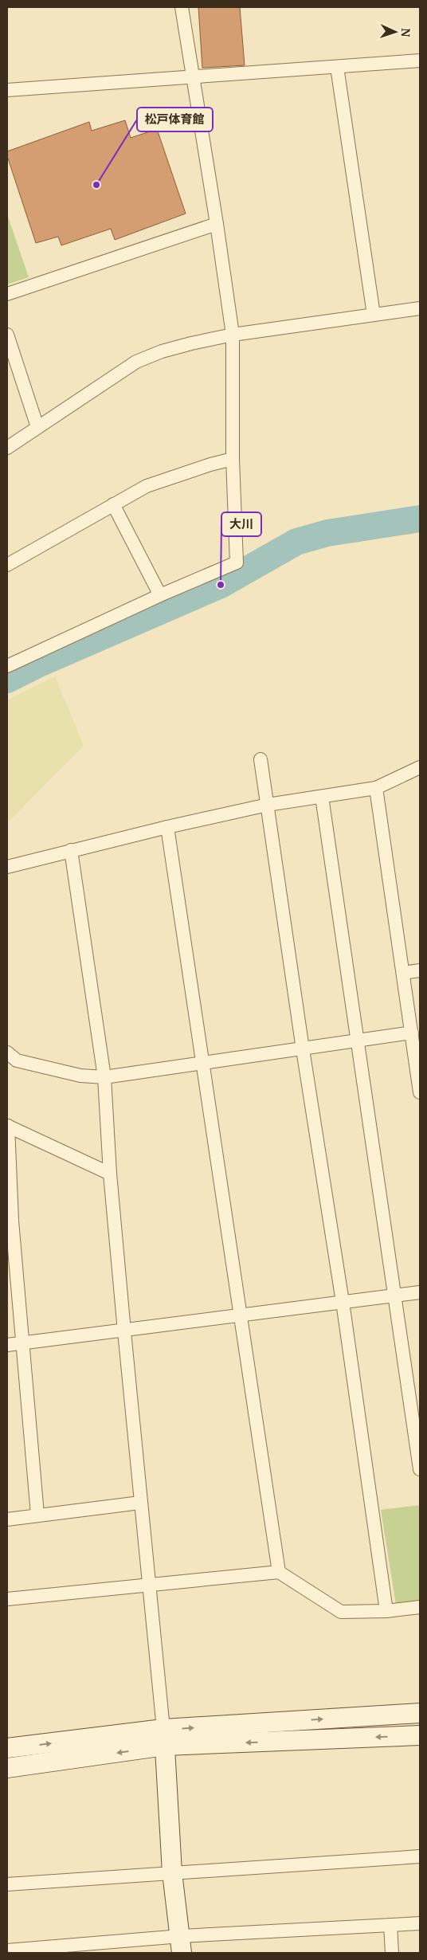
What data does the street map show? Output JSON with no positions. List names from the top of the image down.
{
  "places": ["松戸体育館", "大川"],
  "north": "right"
}
